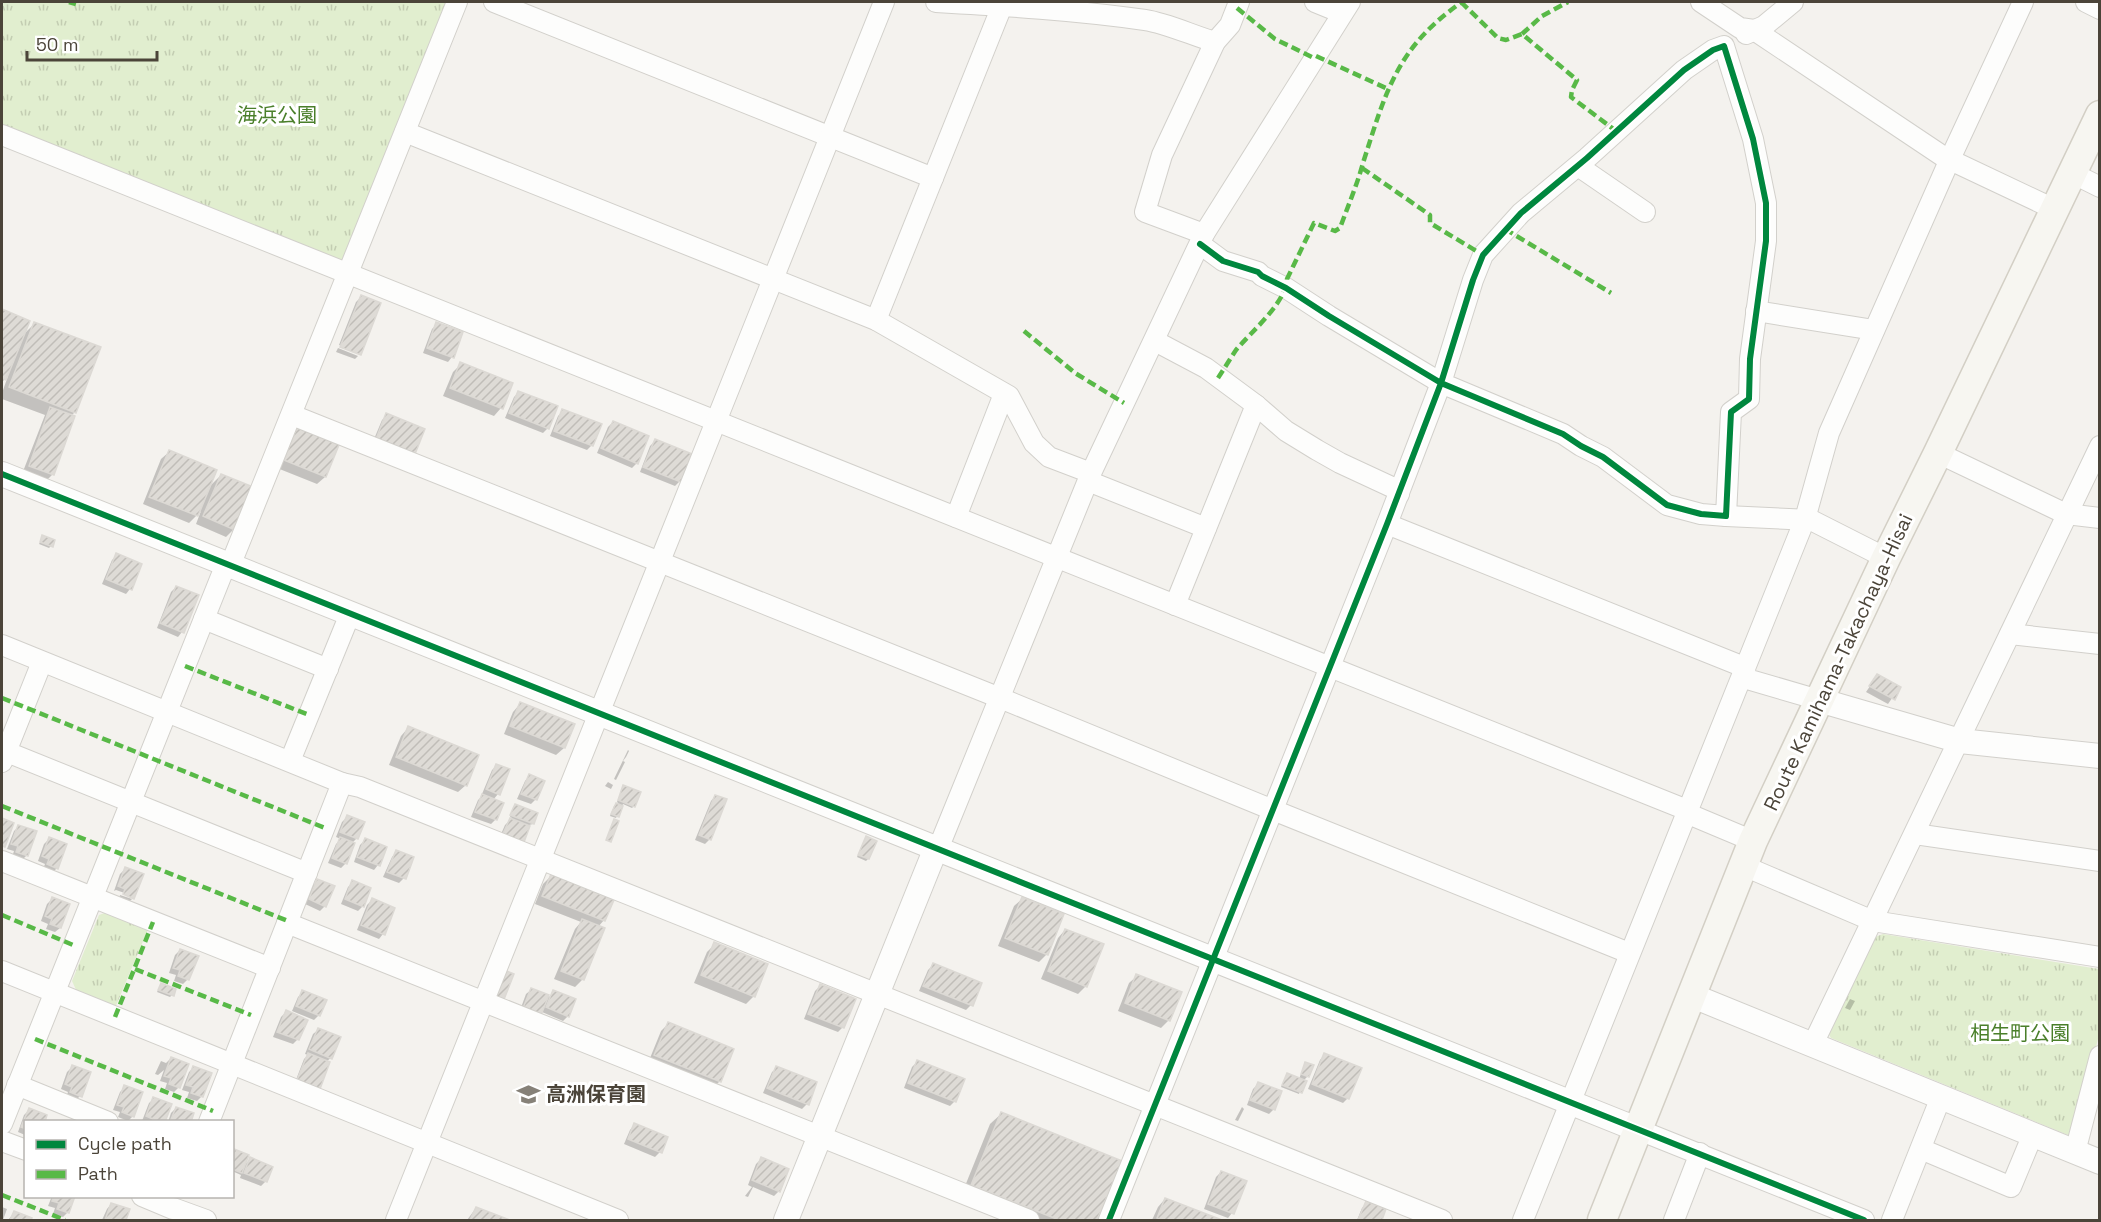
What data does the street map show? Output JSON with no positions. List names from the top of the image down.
{
  "streets": {
    "main road": ["Route Kamihama-Takachaya-Hisai"]
  },
  "parks": ["海浜公園", "相生町公園"],
  "places": {
    "school or university": ["高洲保育園"]
  },
  "legend": ["Cycle path", "Path"],
  "scale_bar": "50 m"
}
